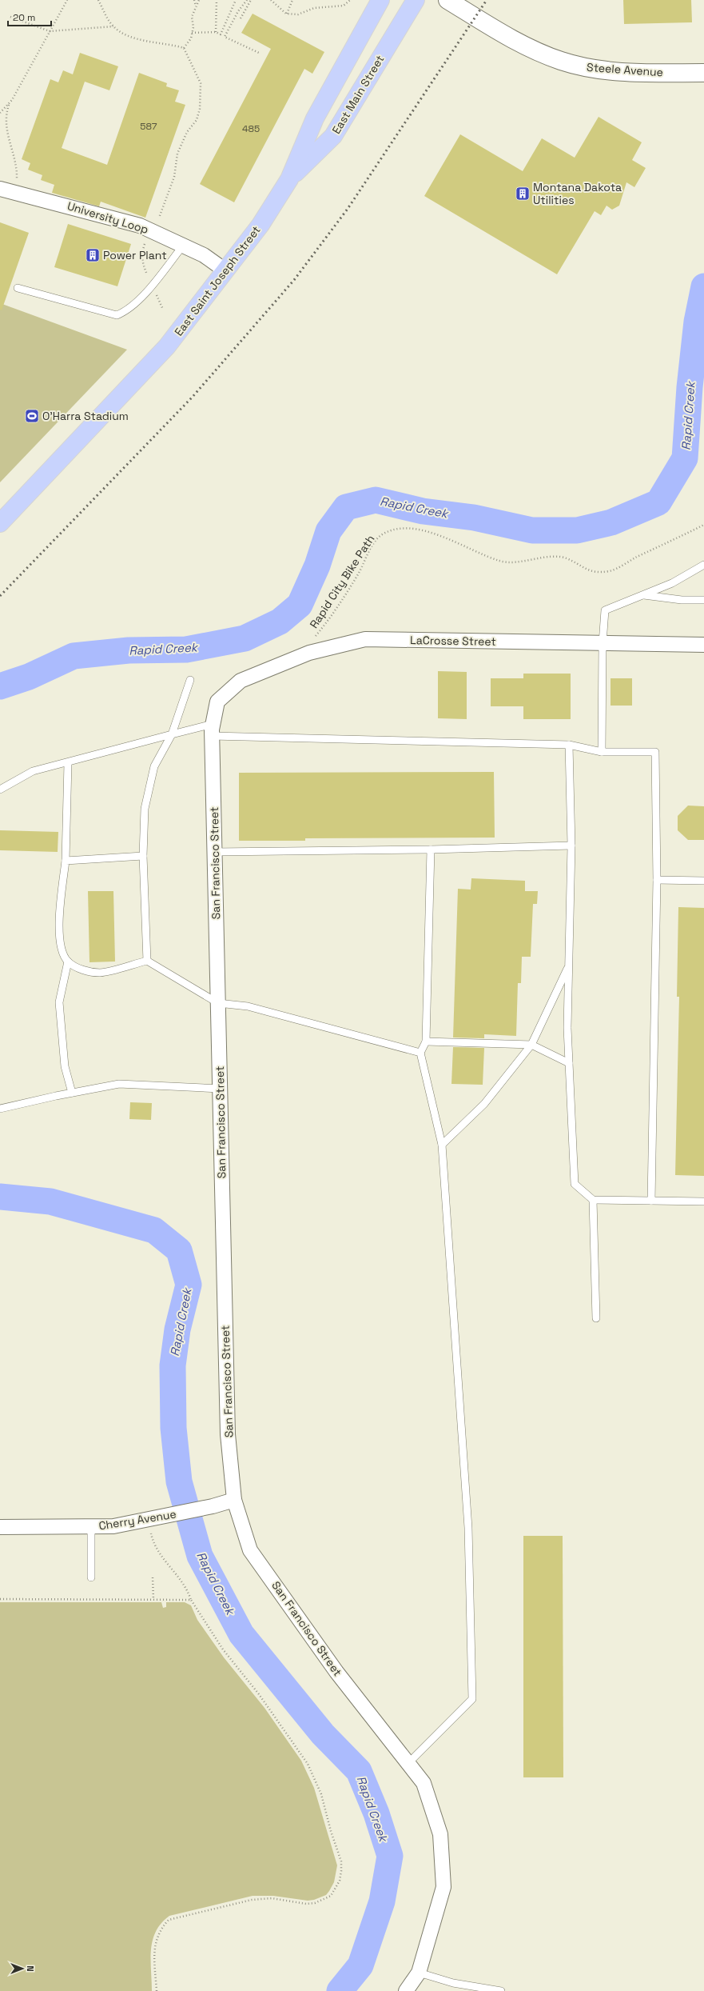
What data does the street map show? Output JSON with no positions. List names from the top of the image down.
{
  "streets": {
    "main road": ["East Main Street", "East Saint Joseph Street"],
    "street": [
      "Steele Avenue",
      "University Loop",
      "LaCrosse Street",
      "San Francisco Street",
      "Cherry Avenue"
    ],
    "path": ["Rapid City Bike Path"]
  },
  "crossings": [
    ["East Main Street", "East Saint Joseph Street"],
    ["University Loop", "East Saint Joseph Street"],
    ["Rapid City Bike Path", "LaCrosse Street"],
    ["LaCrosse Street", "San Francisco Street"],
    ["San Francisco Street", "Cherry Avenue"]
  ],
  "water": ["Rapid Creek"],
  "places": {
    "building": ["Montana Dakota Utilities", "Power Plant"],
    "sports": ["O'Harra Stadium"]
  },
  "house_numbers": ["587", "485"],
  "scale_bar": "20 m",
  "north": "right"
}
